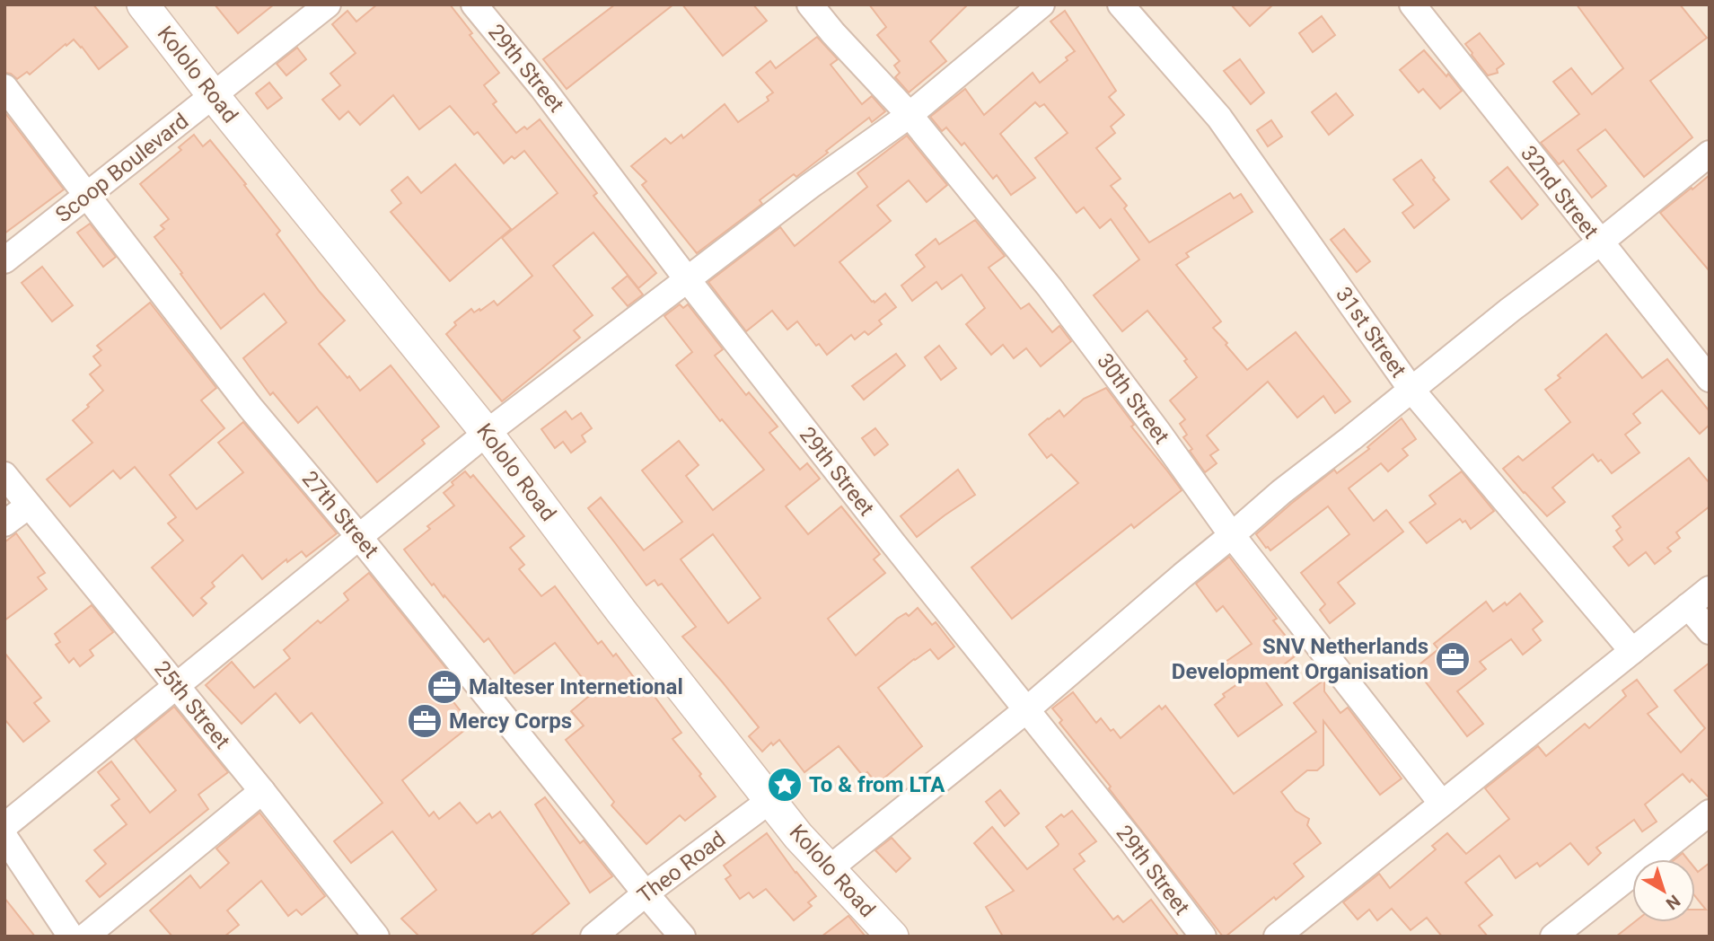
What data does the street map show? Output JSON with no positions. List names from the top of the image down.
{
  "streets": {
    "street": [
      "29th Street",
      "Kololo Road",
      "Scoop Boulevard",
      "32nd Street",
      "31st Street",
      "30th Street",
      "27th Street",
      "25th Street",
      "Theo Road"
    ]
  },
  "crossings": [
    ["Kololo Road", "Scoop Boulevard"],
    ["Kololo Road", "Theo Road"],
    ["Scoop Boulevard", "27th Street"],
    ["27th Street", "Theo Road"]
  ],
  "places": {
    "office": ["SNV Netherlands Development Organisation", "Malteser Internetional", "Mercy Corps"],
    "place": ["To & from LTA"]
  },
  "north": "bottom right"
}
